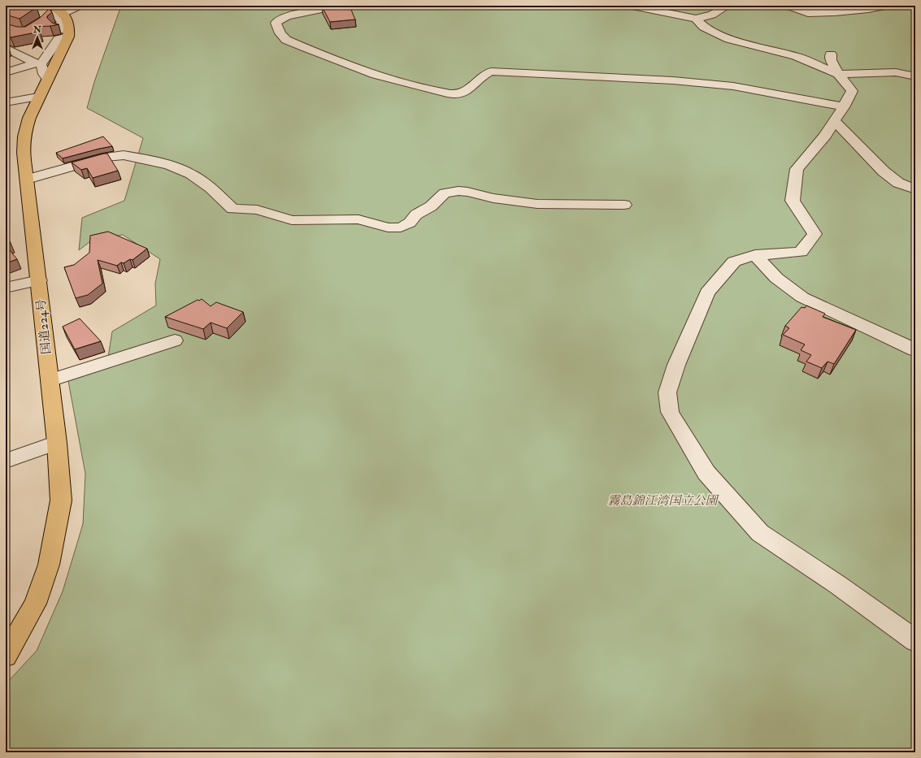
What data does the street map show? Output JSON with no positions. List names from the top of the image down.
{
  "streets": {
    "highway": ["国道224号"]
  },
  "parks": ["霧島錦江湾国立公園"],
  "north": "top"
}
